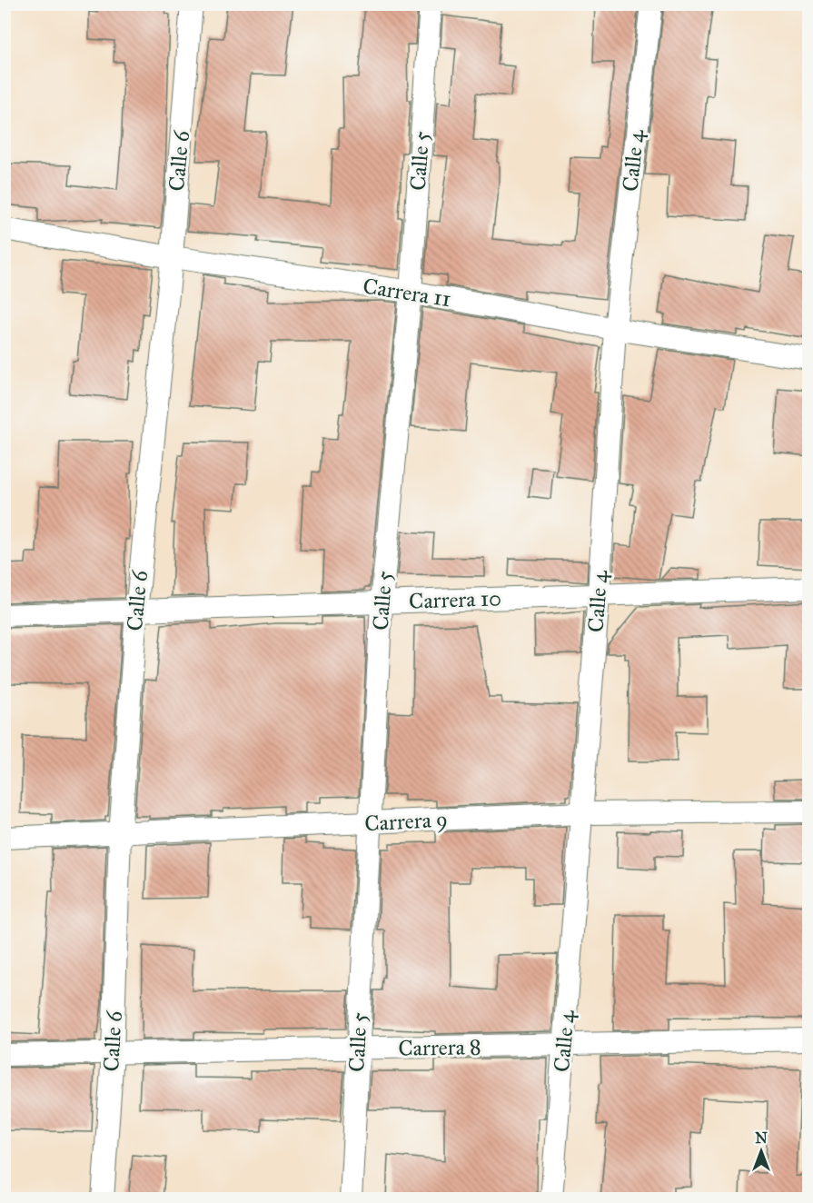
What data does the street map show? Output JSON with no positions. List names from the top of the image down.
{
  "streets": {
    "street": [
      "Calle 6",
      "Calle 5",
      "Calle 4",
      "Carrera 11",
      "Carrera 10",
      "Carrera 9",
      "Carrera 8"
    ]
  },
  "crossings": [
    ["Calle 6", "Carrera 11"],
    ["Calle 6", "Carrera 10"],
    ["Calle 6", "Carrera 9"],
    ["Calle 6", "Carrera 8"],
    ["Calle 5", "Carrera 11"],
    ["Calle 5", "Carrera 10"],
    ["Calle 5", "Carrera 9"],
    ["Calle 5", "Carrera 8"],
    ["Calle 4", "Carrera 11"],
    ["Calle 4", "Carrera 10"],
    ["Calle 4", "Carrera 9"],
    ["Calle 4", "Carrera 8"]
  ],
  "north": "top"
}
